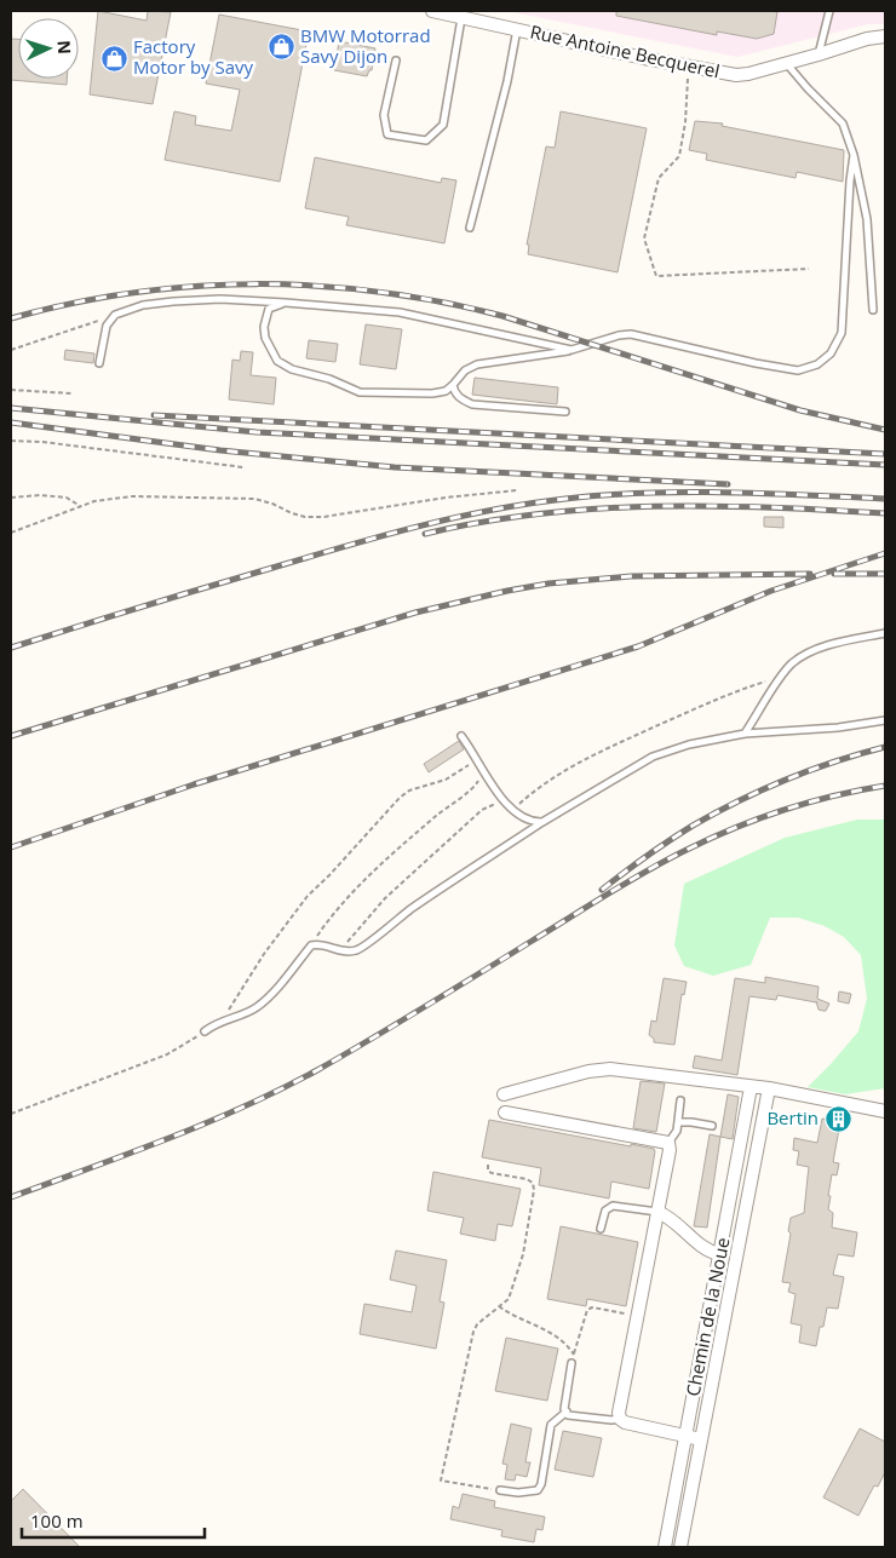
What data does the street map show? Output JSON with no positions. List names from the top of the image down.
{
  "streets": {
    "street": ["Rue Antoine Becquerel", "Chemin de la Noue"]
  },
  "places": {
    "shop": ["BMW Motorrad Savy Dijon", "Factory Motor by Savy"],
    "building": ["Bertin"]
  },
  "scale_bar": "100 m",
  "north": "right"
}
